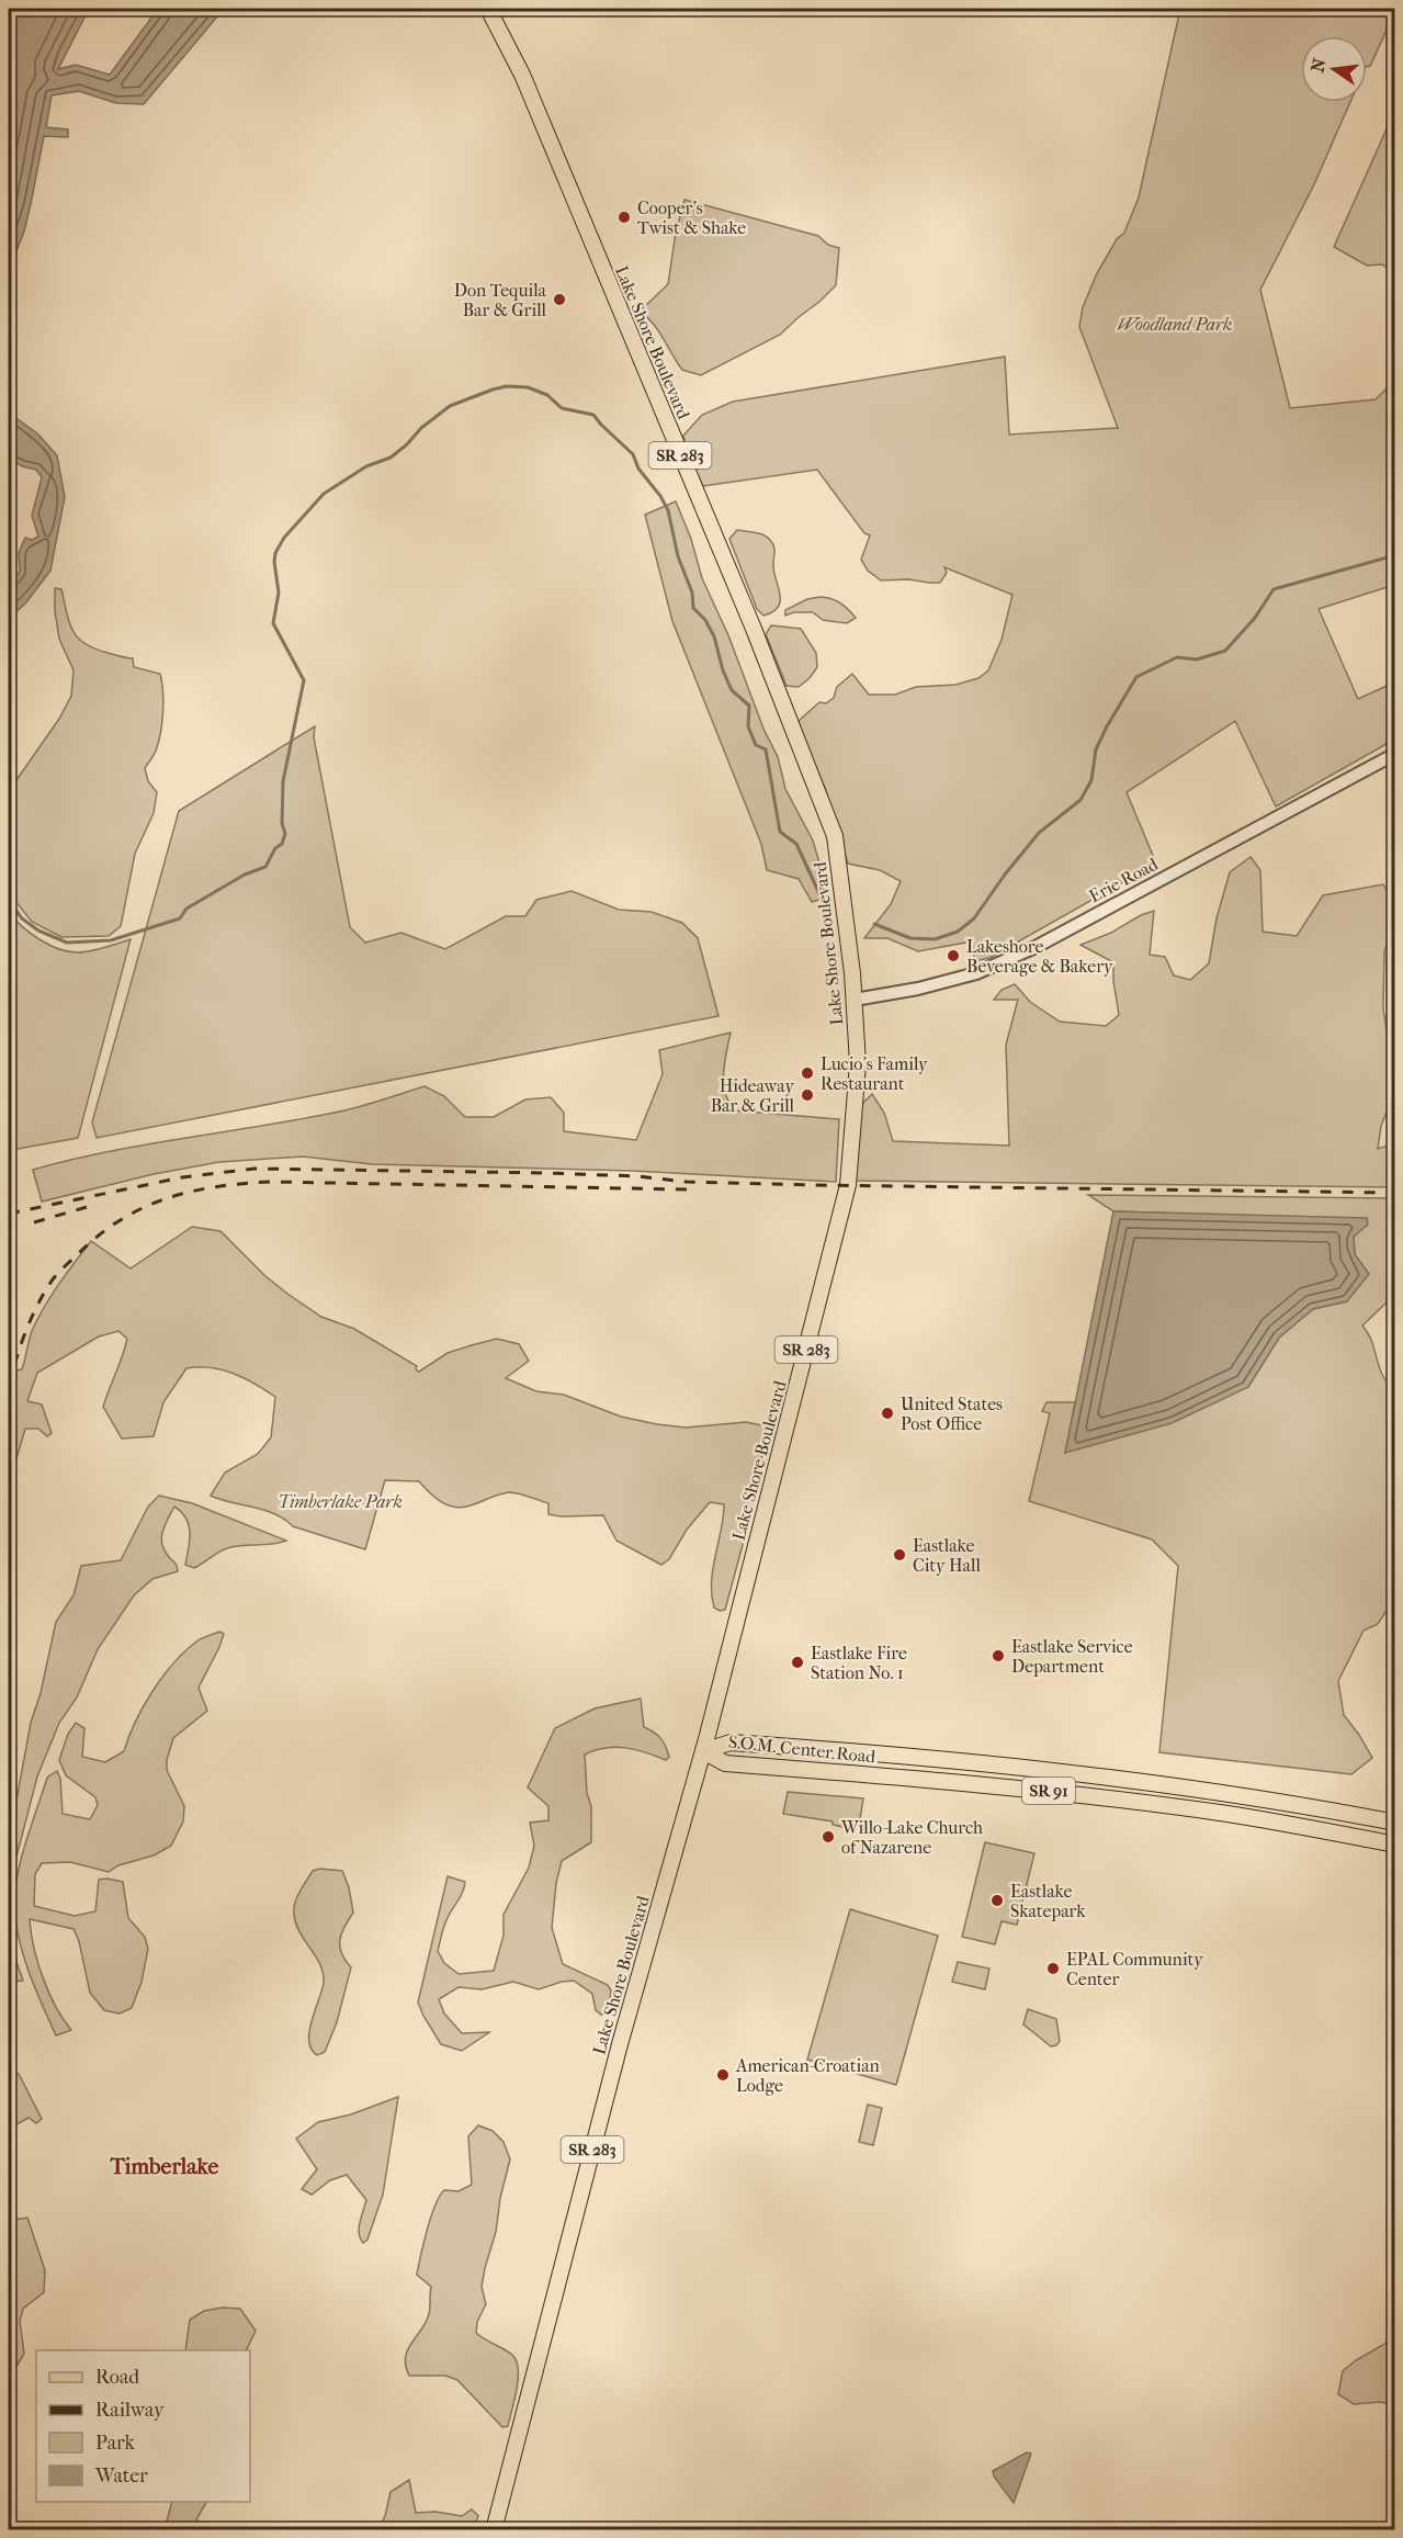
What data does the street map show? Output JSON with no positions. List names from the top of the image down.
{
  "streets": {
    "main road": [
      "Lake Shore Boulevard",
      "SR 283",
      "S.O.M. Center Road",
      "SR 91"
    ],
    "street": ["Erie Road"]
  },
  "crossings": [
    ["Lake Shore Boulevard", "Erie Road"],
    ["Lake Shore Boulevard", "S.O.M. Center Road"]
  ],
  "districts": ["Timberlake"],
  "parks": ["Woodland Park", "Timberlake Park"],
  "places": [
    "Cooper's Twist & Shake",
    "Don Tequila Bar & Grill",
    "Lakeshore Beverage & Bakery",
    "Lucio's Family Restaurant",
    "Hideaway Bar & Grill",
    "United States Post Office",
    "Eastlake City Hall",
    "Eastlake Service Department",
    "Eastlake Fire Station No. 1",
    "Willo-Lake Church of Nazarene",
    "Eastlake Skatepark",
    "EPAL Community Center",
    "American-Croatian Lodge"
  ],
  "legend": [
    "Road",
    "Railway",
    "Park",
    "Water"
  ],
  "north": "left"
}
